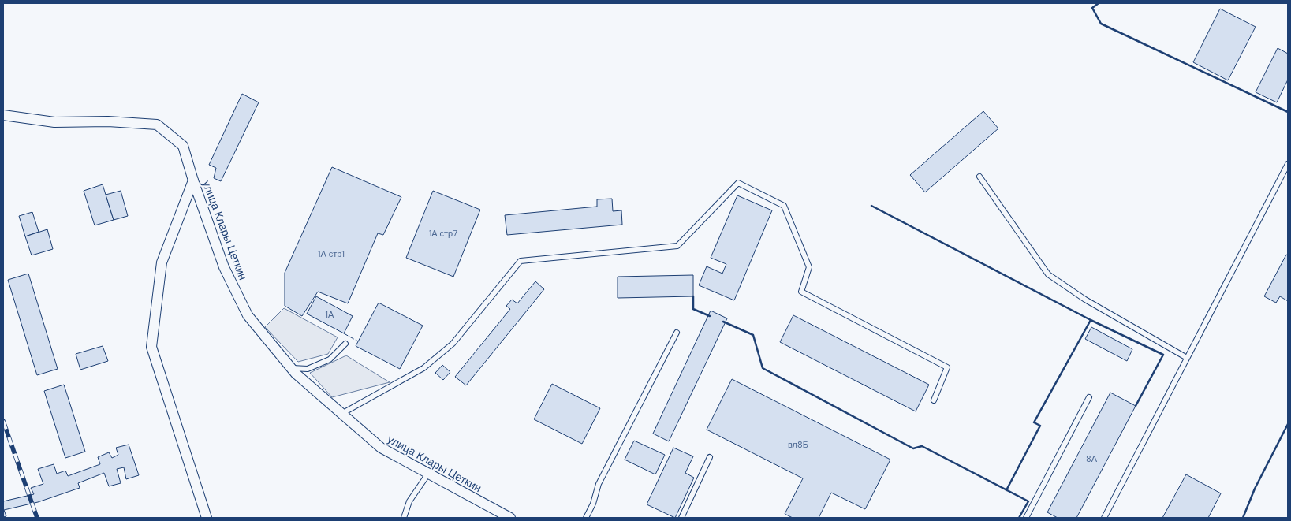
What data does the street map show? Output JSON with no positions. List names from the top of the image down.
{
  "streets": {
    "street": ["улица Клары Цеткин"]
  },
  "house_numbers": [
    "1А стр7",
    "1А стр1",
    "1А",
    "вл8Б",
    "8А"
  ]
}
